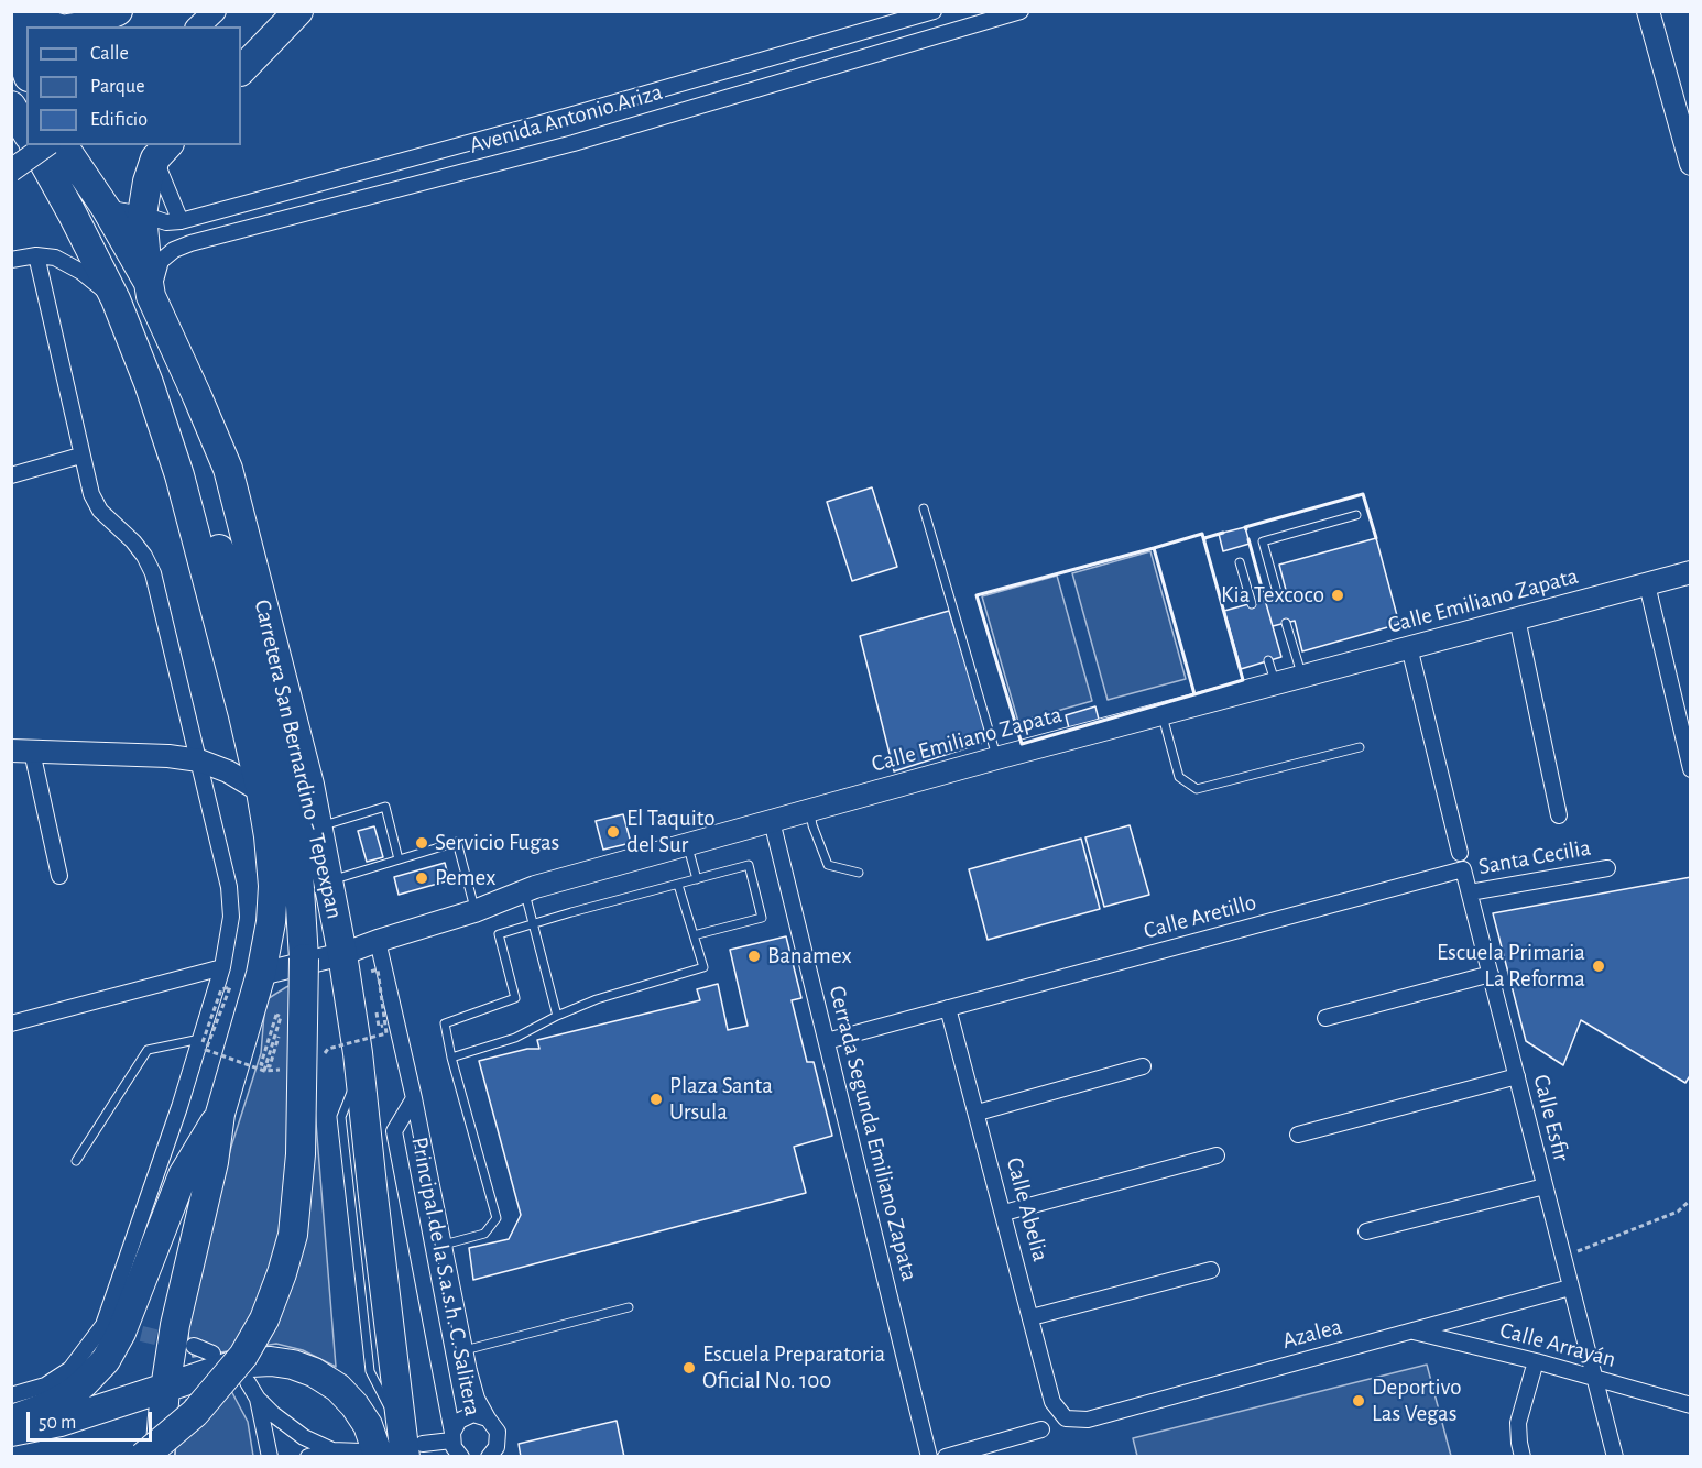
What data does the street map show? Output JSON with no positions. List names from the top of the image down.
{
  "streets": {
    "highway": ["Carretera San Bernardino - Tepexpan"],
    "main road": ["Calle Emiliano Zapata"],
    "street": [
      "Avenida Antonio Ariza",
      "Santa Cecilia",
      "Calle Aretillo",
      "Calle Esfir",
      "Cerrada Segunda Emiliano Zapata",
      "Calle Abelia",
      "Principal de la S.a.s.h. C. Salitera",
      "Azalea",
      "Calle Arrayán"
    ]
  },
  "crossings": [
    ["Avenida Antonio Ariza", "Carretera San Bernardino - Tepexpan"],
    ["Calle Emiliano Zapata", "Carretera San Bernardino - Tepexpan"],
    ["Calle Emiliano Zapata", "Cerrada Segunda Emiliano Zapata"],
    ["Santa Cecilia", "Calle Esfir"],
    ["Calle Aretillo", "Calle Esfir"],
    ["Calle Aretillo", "Cerrada Segunda Emiliano Zapata"],
    ["Calle Aretillo", "Calle Abelia"],
    ["Calle Esfir", "Azalea"],
    ["Calle Esfir", "Calle Arrayán"],
    ["Calle Abelia", "Azalea"],
    ["Azalea", "Calle Arrayán"]
  ],
  "places": [
    "Kia Texcoco",
    "El Taquito del Sur",
    "Servicio Fugas",
    "Pemex",
    "Banamex",
    "Escuela Primaria La Reforma",
    "Plaza Santa Ursula",
    "Escuela Preparatoria Oficial No. 100",
    "Deportivo Las Vegas"
  ],
  "legend": ["Calle", "Parque", "Edificio"],
  "scale_bar": "50 m"
}
